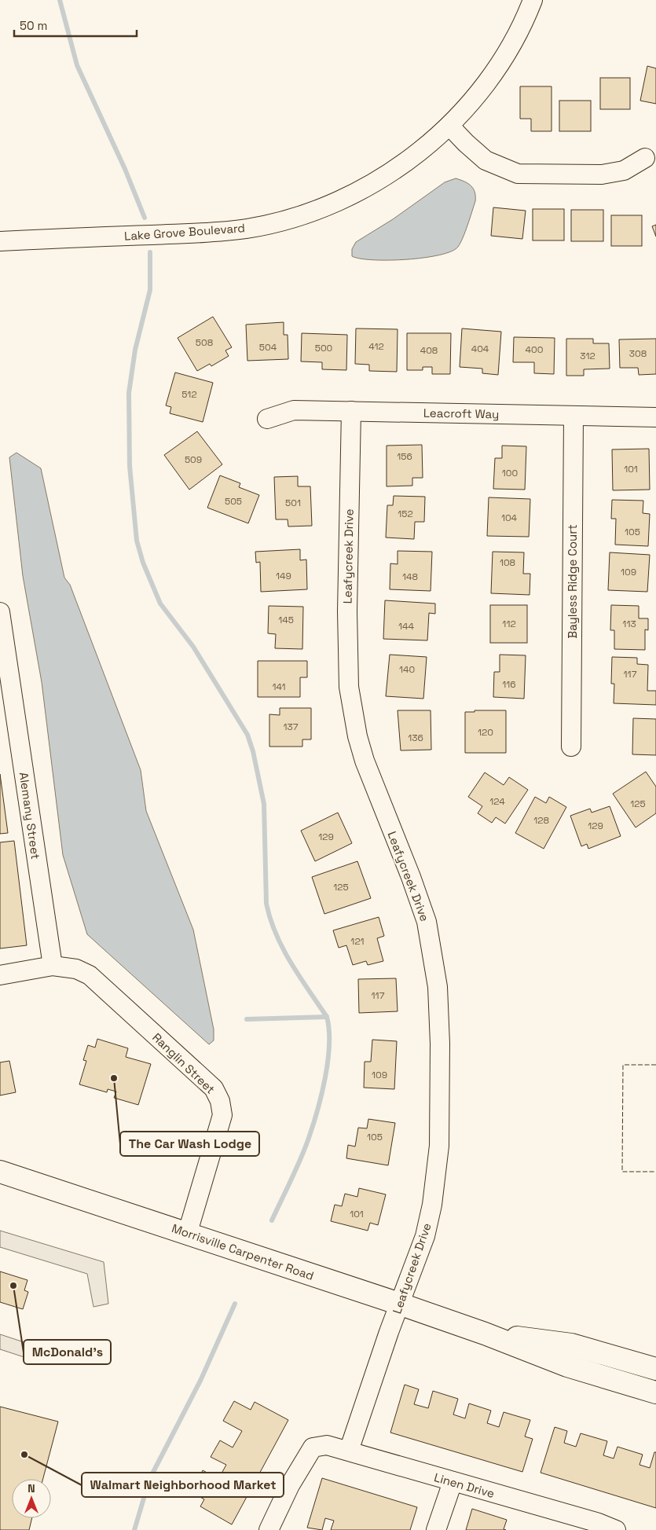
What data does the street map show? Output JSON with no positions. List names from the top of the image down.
{
  "streets": {
    "main road": ["Morrisville Carpenter Road"],
    "street": [
      "Lake Grove Boulevard",
      "Leacroft Way",
      "Leafycreek Drive",
      "Bayless Ridge Court",
      "Alemany Street",
      "Ranglin Street",
      "Linen Drive"
    ]
  },
  "crossings": [
    ["Leacroft Way", "Leafycreek Drive"],
    ["Leacroft Way", "Bayless Ridge Court"],
    ["Leafycreek Drive", "Morrisville Carpenter Road"],
    ["Leafycreek Drive", "Linen Drive"],
    ["Alemany Street", "Ranglin Street"],
    ["Ranglin Street", "Morrisville Carpenter Road"]
  ],
  "places": ["The Car Wash Lodge", "McDonald's", "Walmart Neighborhood Market"],
  "house_numbers": [
    "508",
    "412",
    "504",
    "500",
    "404",
    "400",
    "408",
    "308",
    "312",
    "512",
    "156",
    "509",
    "101",
    "100",
    "505",
    "501",
    "152",
    "104",
    "105",
    "108",
    "109",
    "149",
    "148",
    "145",
    "112",
    "113",
    "144",
    "140",
    "117",
    "116",
    "141",
    "137",
    "120",
    "136",
    "124",
    "125",
    "128",
    "129",
    "129",
    "125",
    "121",
    "117",
    "109",
    "105",
    "101"
  ],
  "scale_bar": "50 m",
  "north": "top"
}
